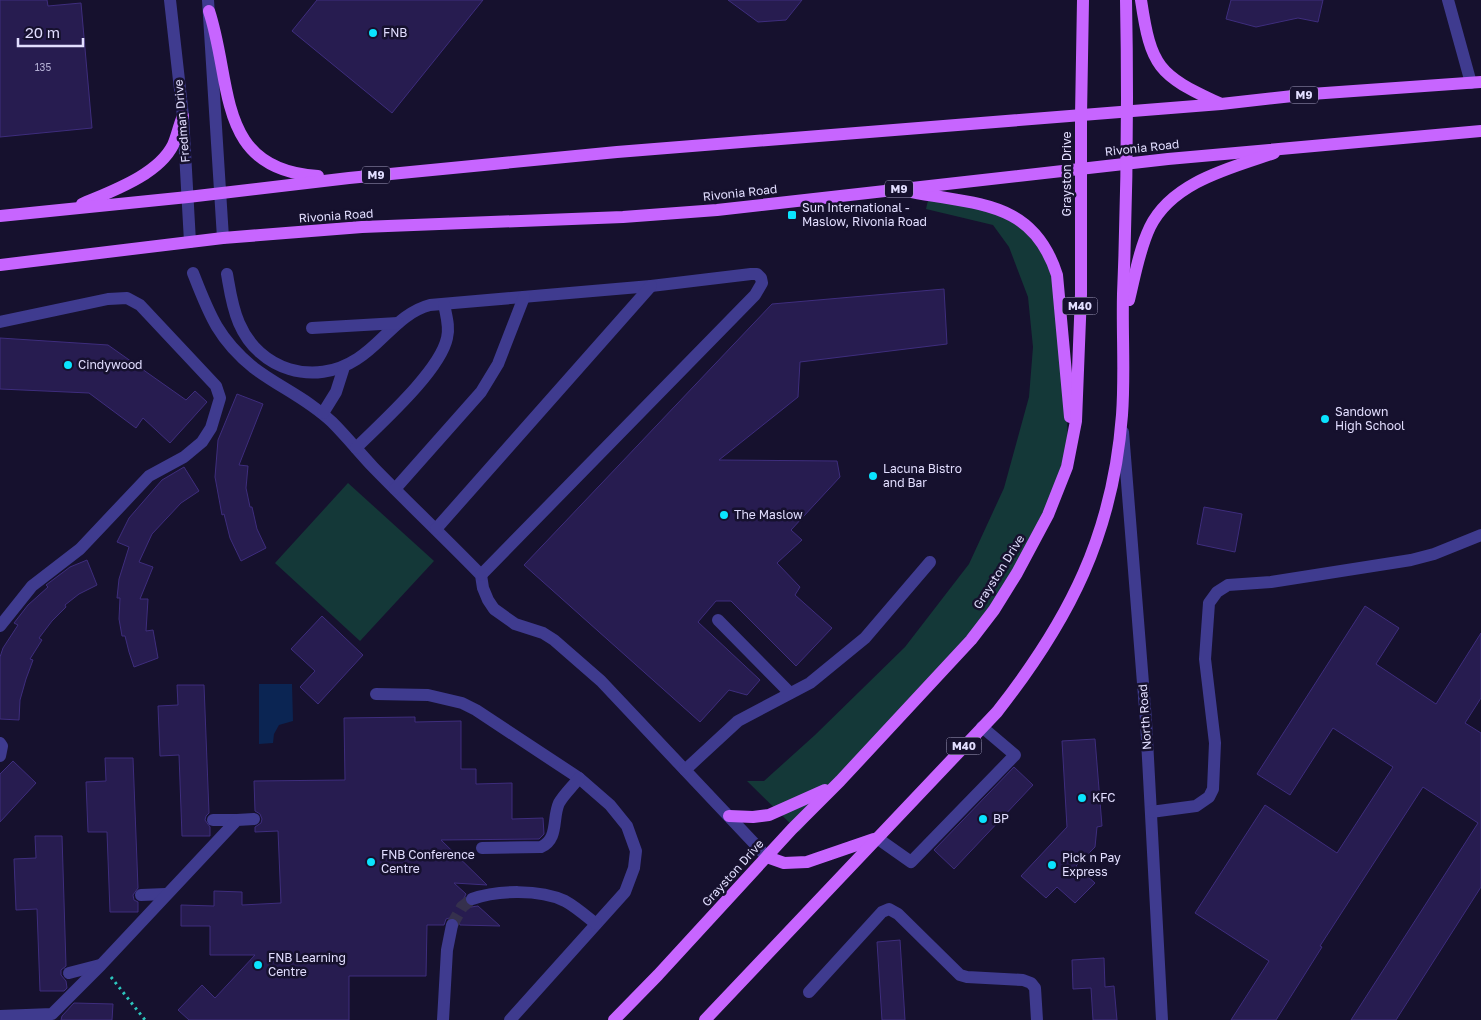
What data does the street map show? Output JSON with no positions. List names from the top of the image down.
{
  "streets": {
    "main road": [
      "M9",
      "Rivonia Road",
      "Grayston Drive",
      "M40"
    ],
    "street": ["Fredman Drive", "North Road"]
  },
  "crossings": [
    ["M9", "Fredman Drive"],
    ["M9", "Grayston Drive"],
    ["M9", "M40"],
    ["Fredman Drive", "Rivonia Road"],
    ["Rivonia Road", "Grayston Drive"],
    ["Rivonia Road", "M40"],
    ["M40", "North Road"]
  ],
  "places": {
    "other": [
      "FNB",
      "Cindywood",
      "Sandown High School",
      "Lacuna Bistro and Bar",
      "The Maslow",
      "KFC",
      "BP",
      "FNB Conference Centre",
      "Pick n Pay Express",
      "FNB Learning Centre"
    ],
    "transit": ["Sun International - Maslow, Rivonia Road"]
  },
  "house_numbers": ["135"],
  "scale_bar": "20 m"
}
